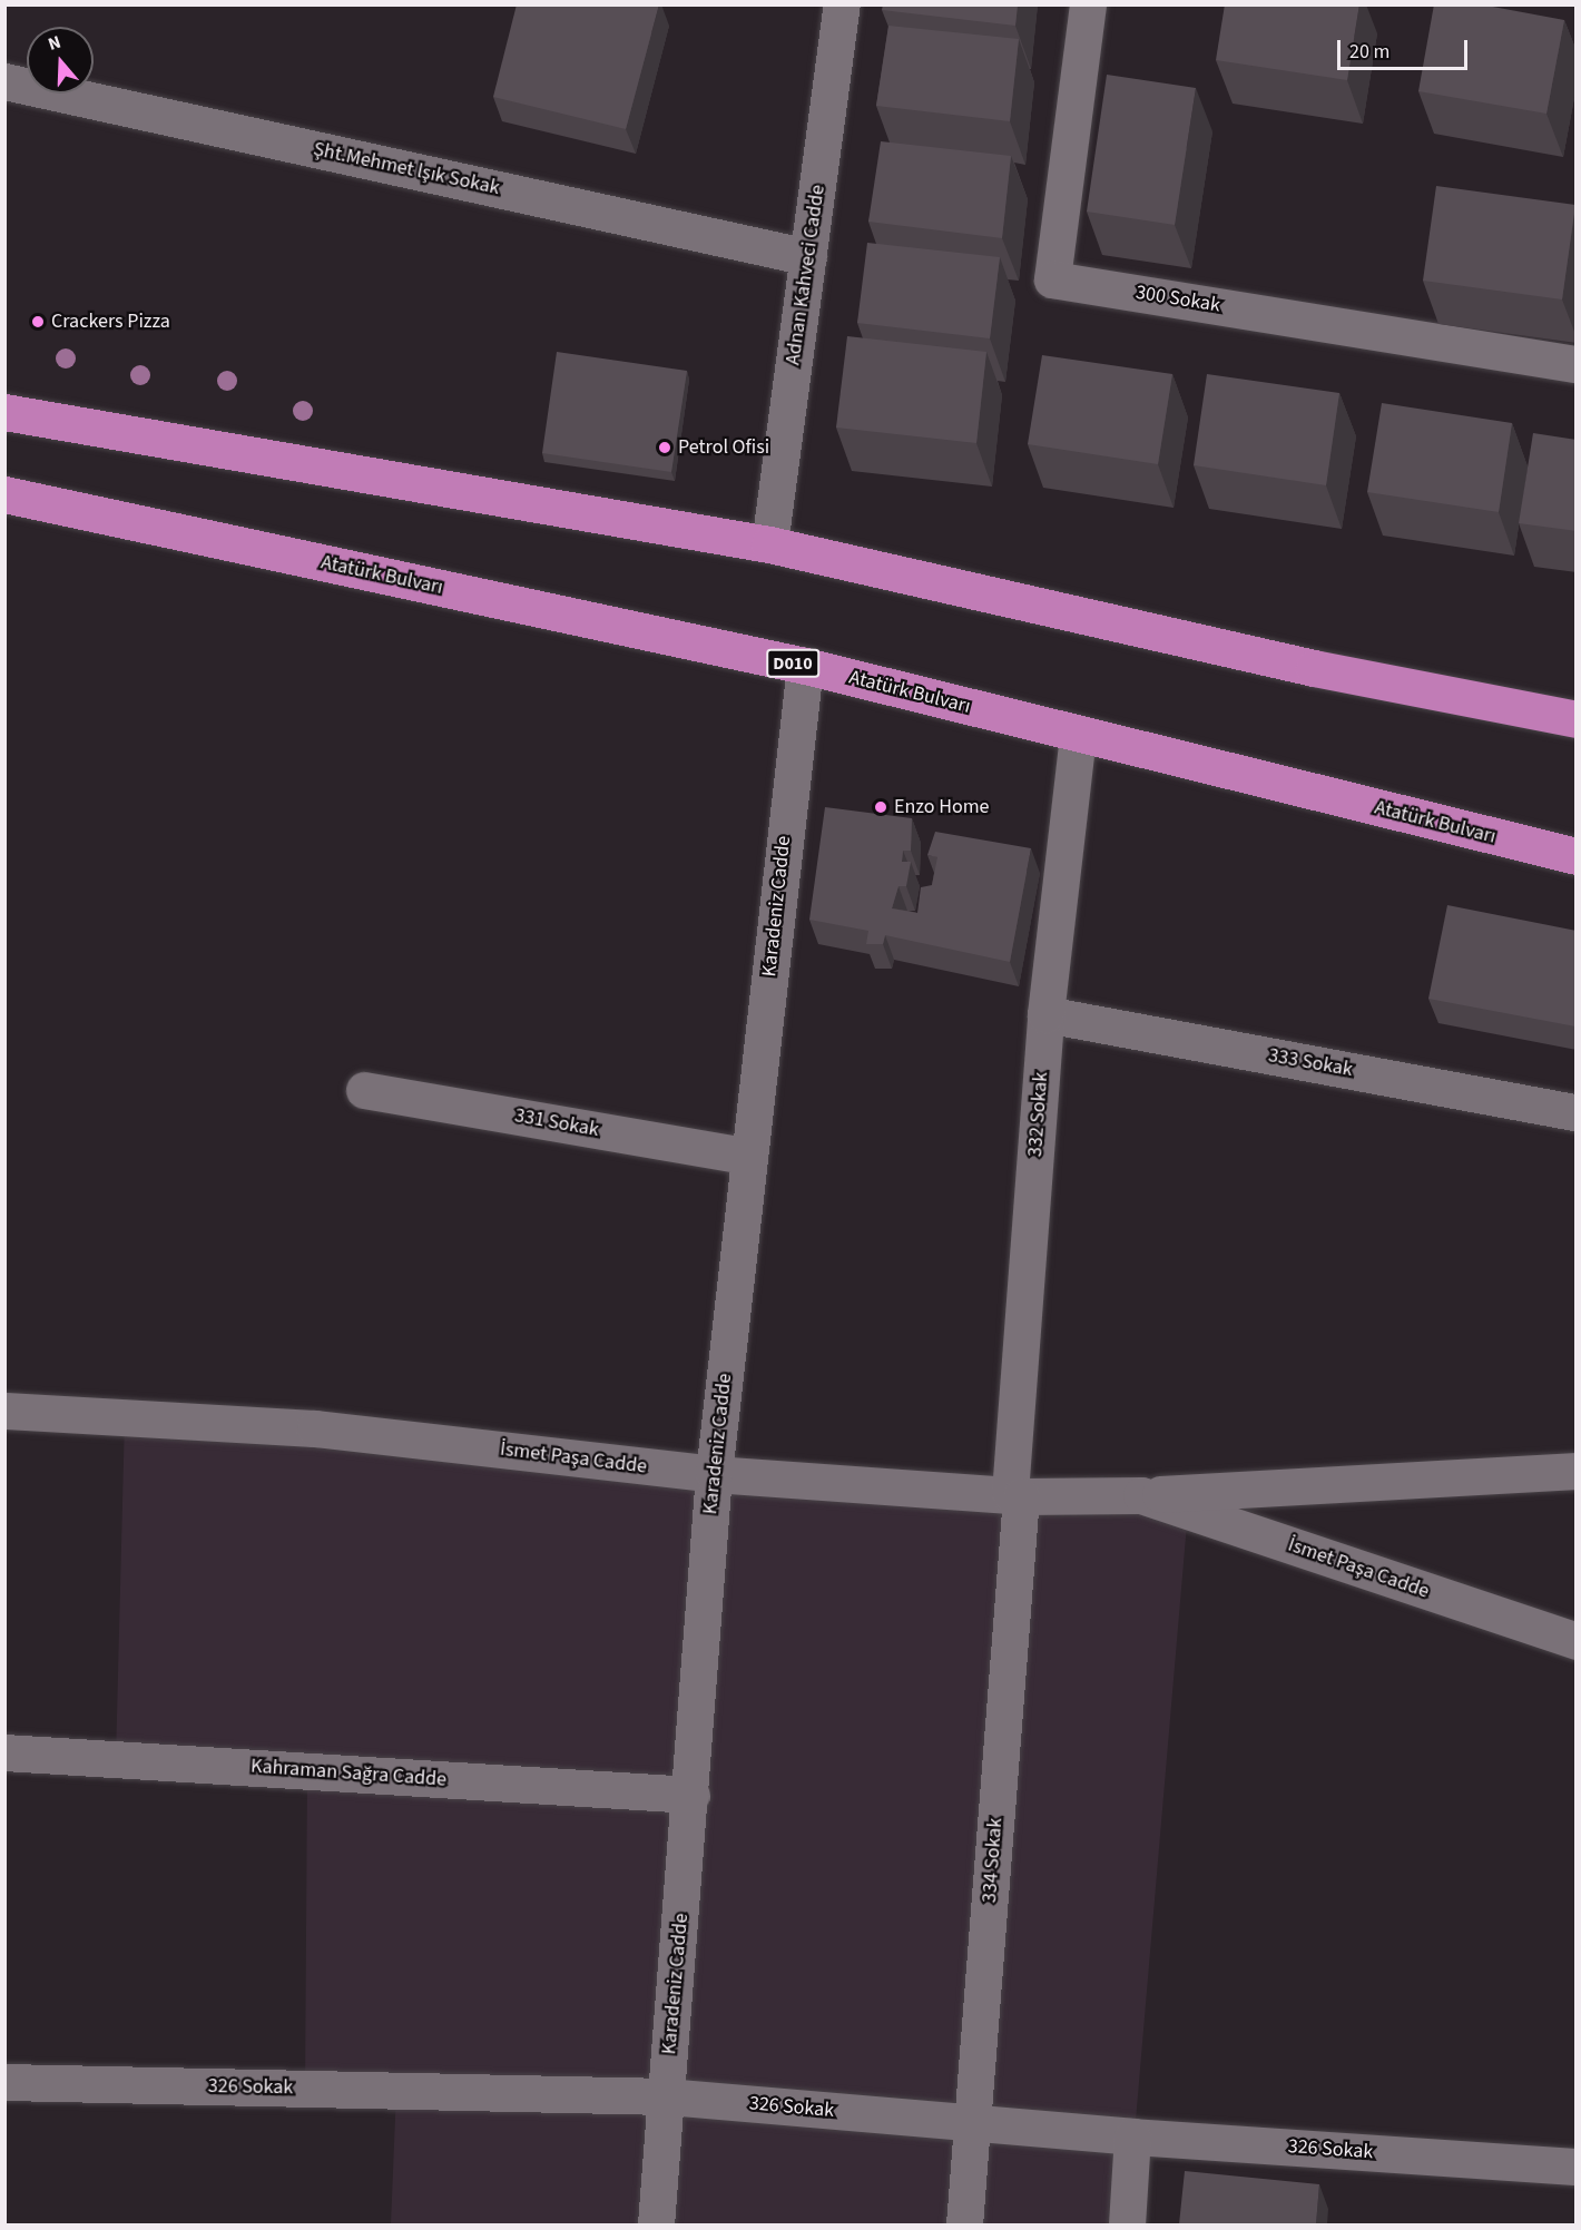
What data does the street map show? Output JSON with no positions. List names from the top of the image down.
{
  "streets": {
    "highway": ["Atatürk Bulvarı", "D010"],
    "street": [
      "Şht.Mehmet lşık Sokak",
      "Adnan Kahveci Cadde",
      "300 Sokak",
      "Karadeniz Cadde",
      "333 Sokak",
      "332 Sokak",
      "331 Sokak",
      "İsmet Paşa Cadde",
      "Kahraman Sağra Cadde",
      "334 Sokak",
      "326 Sokak"
    ]
  },
  "crossings": [
    ["Şht.Mehmet lşık Sokak", "Adnan Kahveci Cadde"],
    ["Atatürk Bulvarı", "Karadeniz Cadde"],
    ["Atatürk Bulvarı", "332 Sokak"],
    ["Karadeniz Cadde", "331 Sokak"],
    ["Karadeniz Cadde", "İsmet Paşa Cadde"],
    ["Karadeniz Cadde", "Kahraman Sağra Cadde"],
    ["Karadeniz Cadde", "326 Sokak"],
    ["333 Sokak", "332 Sokak"],
    ["332 Sokak", "İsmet Paşa Cadde"],
    ["332 Sokak", "334 Sokak"],
    ["İsmet Paşa Cadde", "334 Sokak"],
    ["334 Sokak", "326 Sokak"]
  ],
  "places": ["Crackers Pizza", "Petrol Ofisi", "Enzo Home"],
  "scale_bar": "20 m",
  "north": "top"
}
